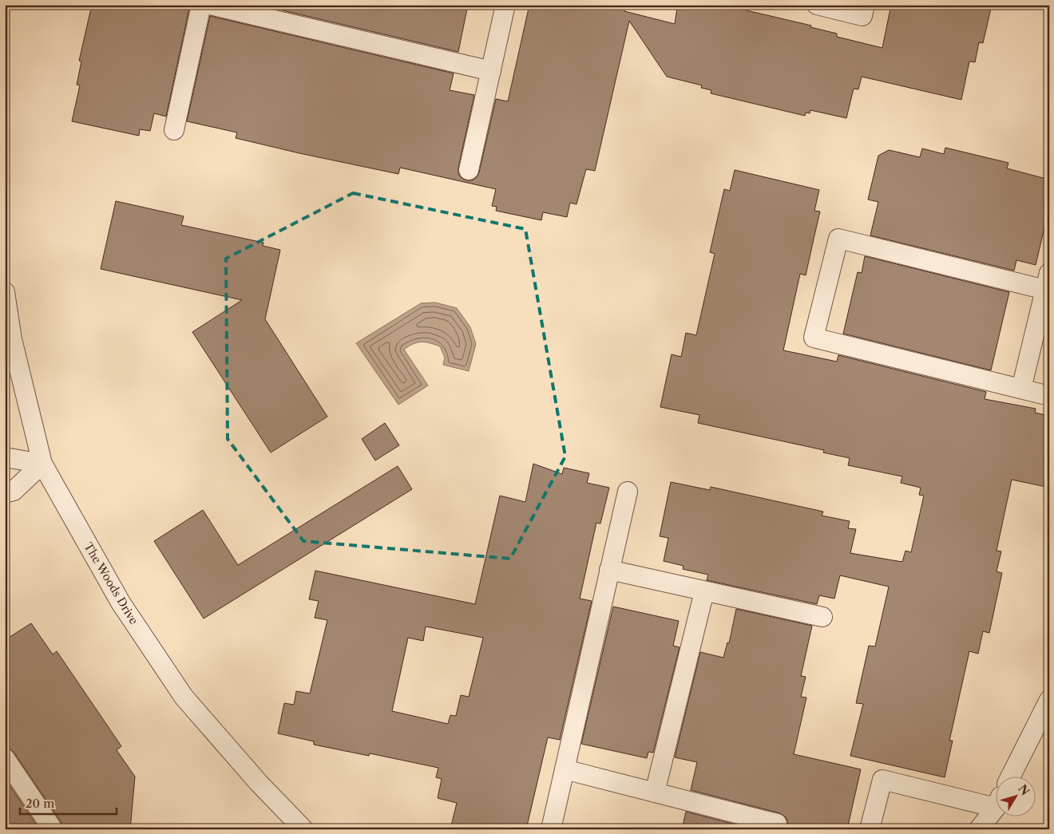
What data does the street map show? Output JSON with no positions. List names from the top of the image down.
{
  "streets": {
    "lane": ["The Woods Drive"]
  },
  "scale_bar": "20 m",
  "north": "top right"
}
